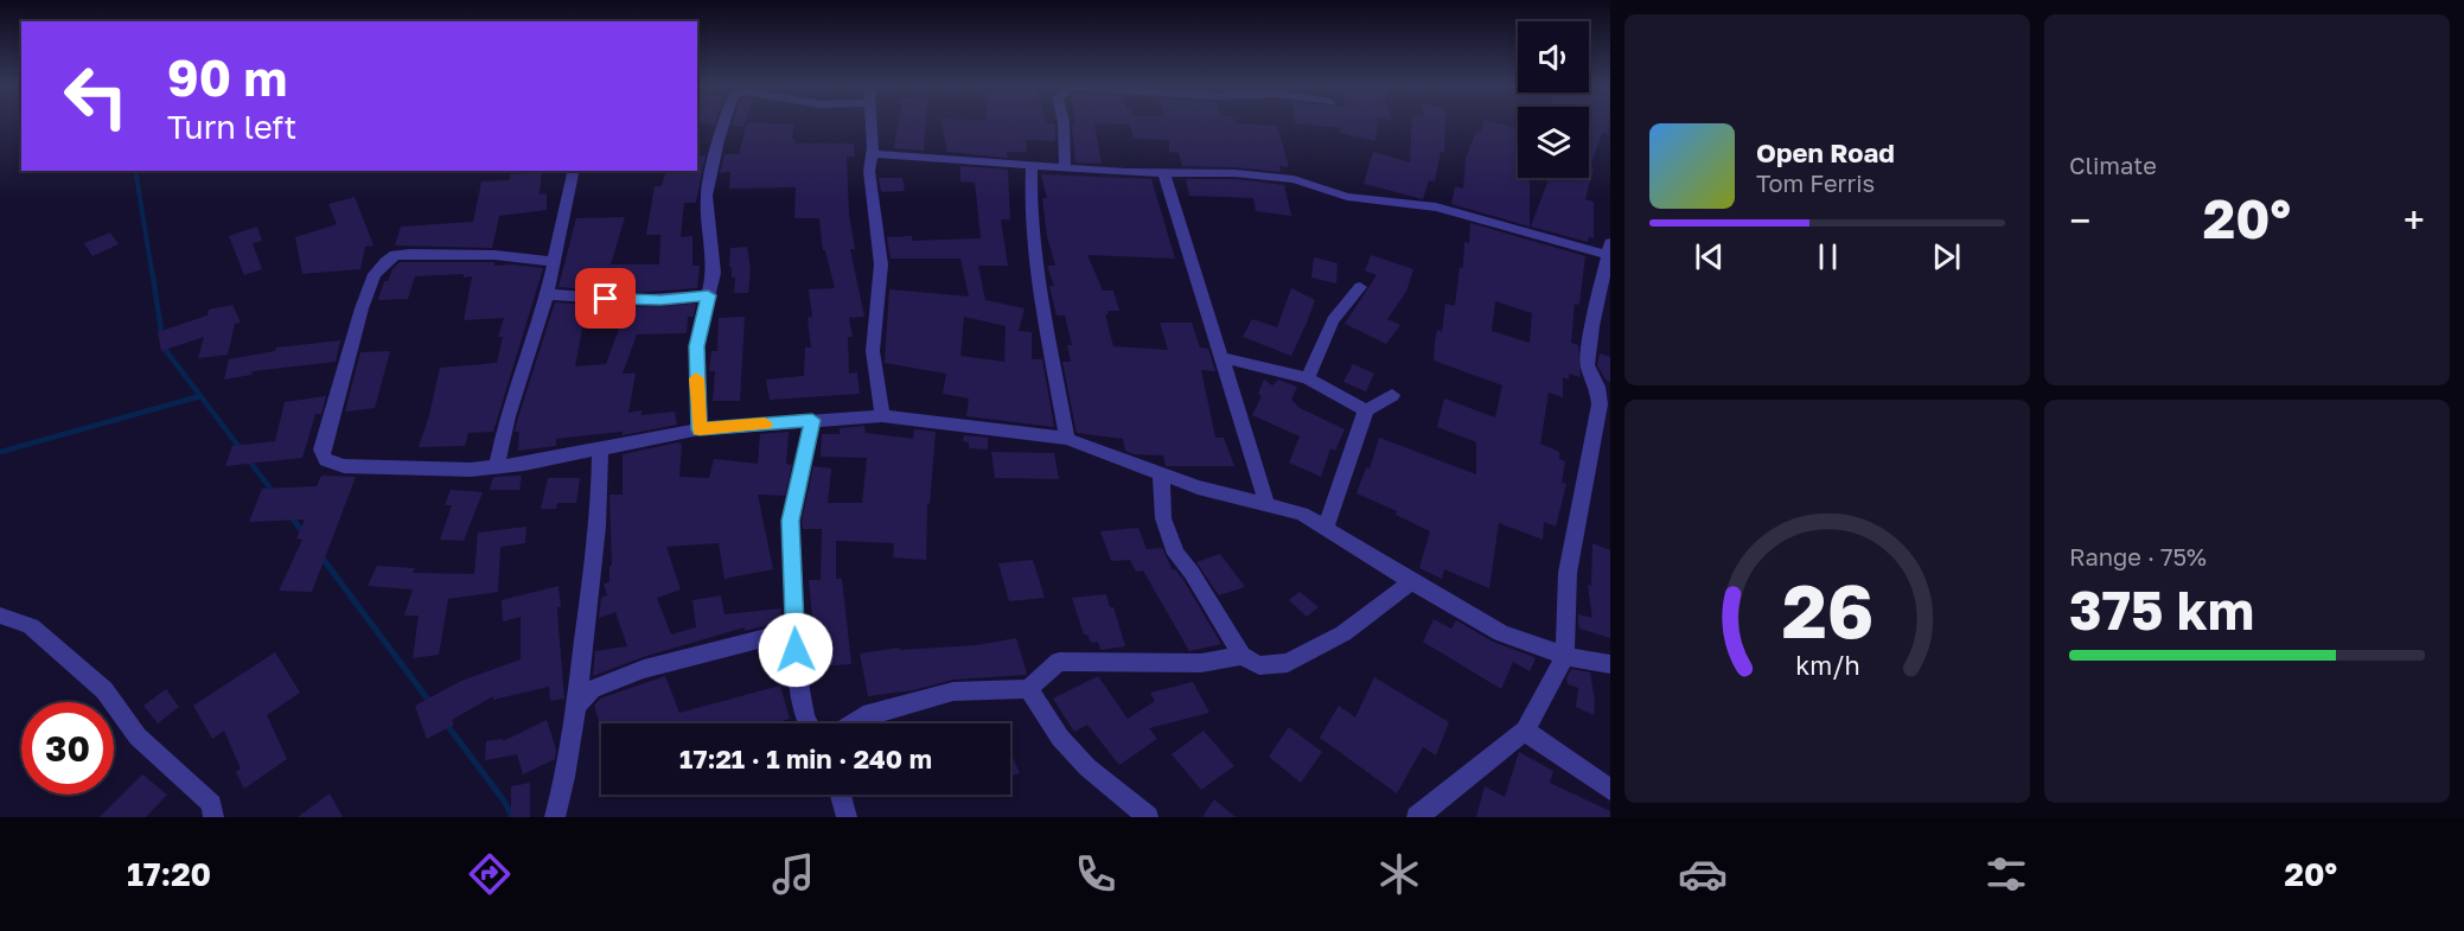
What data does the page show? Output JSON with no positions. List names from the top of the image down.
{
  "page": {
    "tile": [
      "Climate",
      ["Range · 75%", "375 km"]
    ],
    "turn": ["90 m", "Turn left"],
    "song": ["Open Road", "Tom Ferris"],
    "heat": ["−", "20°", "+"],
    "limit": "30",
    "trip": "17:21 · 1 min · 240 m",
    "tabs": ["17:20", "20°"],
    "gauge": ["26", "km/h"]
  }
}
